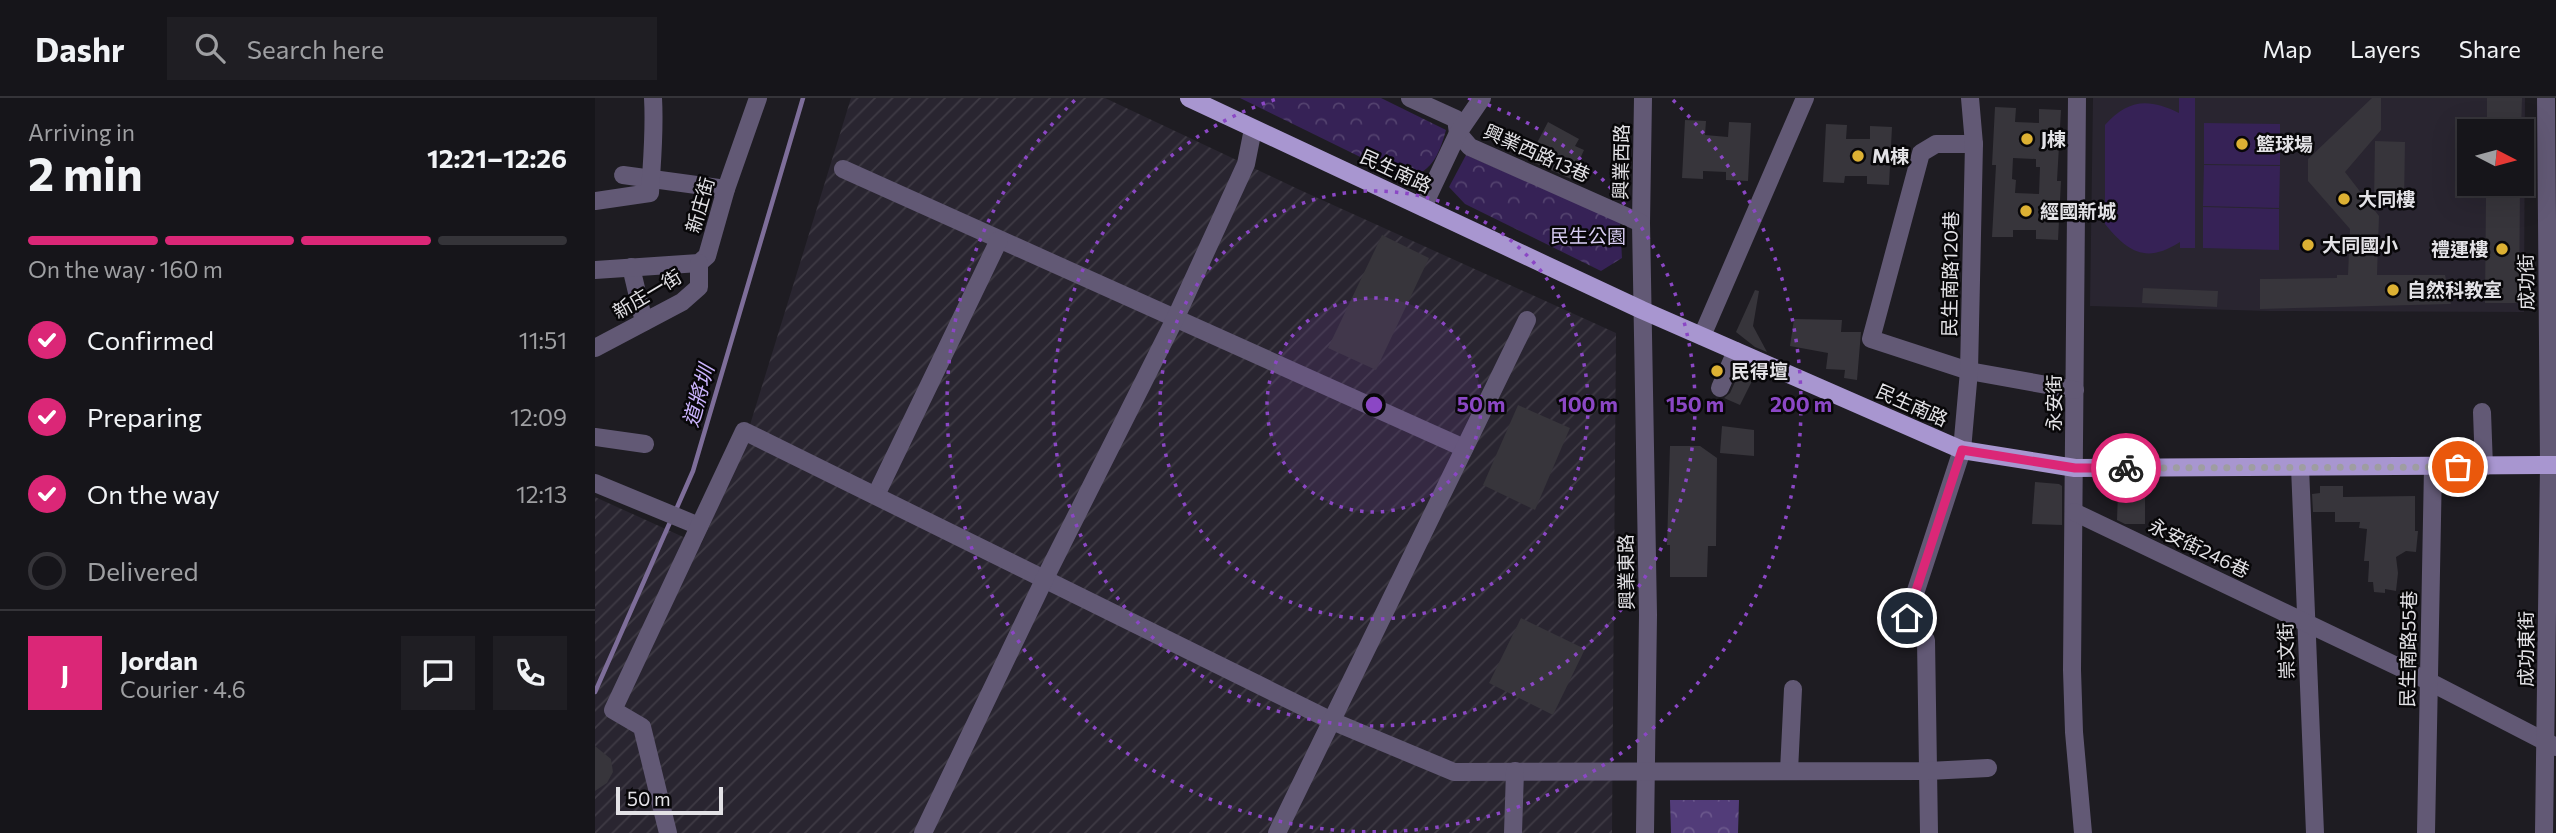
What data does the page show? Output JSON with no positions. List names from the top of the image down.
{
  "streets": {
    "main road": ["民生南路"],
    "street": [
      "興業西路13巷",
      "興業西路",
      "新庄街",
      "民生南路120巷",
      "成功街",
      "新庄一街",
      "永安街",
      "永安街246巷",
      "興業東路",
      "民生南路55巷",
      "成功東街",
      "崇文街"
    ]
  },
  "crossings": [
    ["興業西路13巷", "興業西路"],
    ["興業西路", "民生南路"],
    ["興業西路", "興業東路"],
    ["民生南路", "民生南路120巷"],
    ["民生南路", "成功街"],
    ["民生南路", "永安街"],
    ["民生南路", "興業東路"],
    ["民生南路", "民生南路55巷"],
    ["民生南路", "成功東街"],
    ["民生南路", "崇文街"],
    ["新庄街", "新庄一街"],
    ["成功街", "成功東街"],
    ["永安街", "永安街246巷"],
    ["永安街246巷", "民生南路55巷"],
    ["永安街246巷", "成功東街"],
    ["永安街246巷", "崇文街"]
  ],
  "water": ["道將圳"],
  "parks": ["民生公園"],
  "places": [
    "J棟",
    "籃球場",
    "M棟",
    "大同樓",
    "經國新城",
    "大同國小",
    "禮運樓",
    "自然科教室",
    "民得壇"
  ],
  "scale_bar": "50 m",
  "north": "right",
  "page": {
    "header": "Dashr",
    "search": "Search here",
    "nav": ["Map", "Layers", "Share"],
    "heading": ["2 min", "Arriving in", "12:21–12:26"],
    "panel": ["Jordan", "Courier · 4.6"],
    "bar": "On the way · 160 m",
    "list": [
      ["Confirmed", "11:51"],
      ["Preparing", "12:09"],
      ["On the way", "12:13"],
      "Delivered"
    ],
    "round": "J",
    "scale": "50 m"
  },
  "rings": [
    "50 m",
    "100 m",
    "150 m",
    "200 m"
  ]
}
